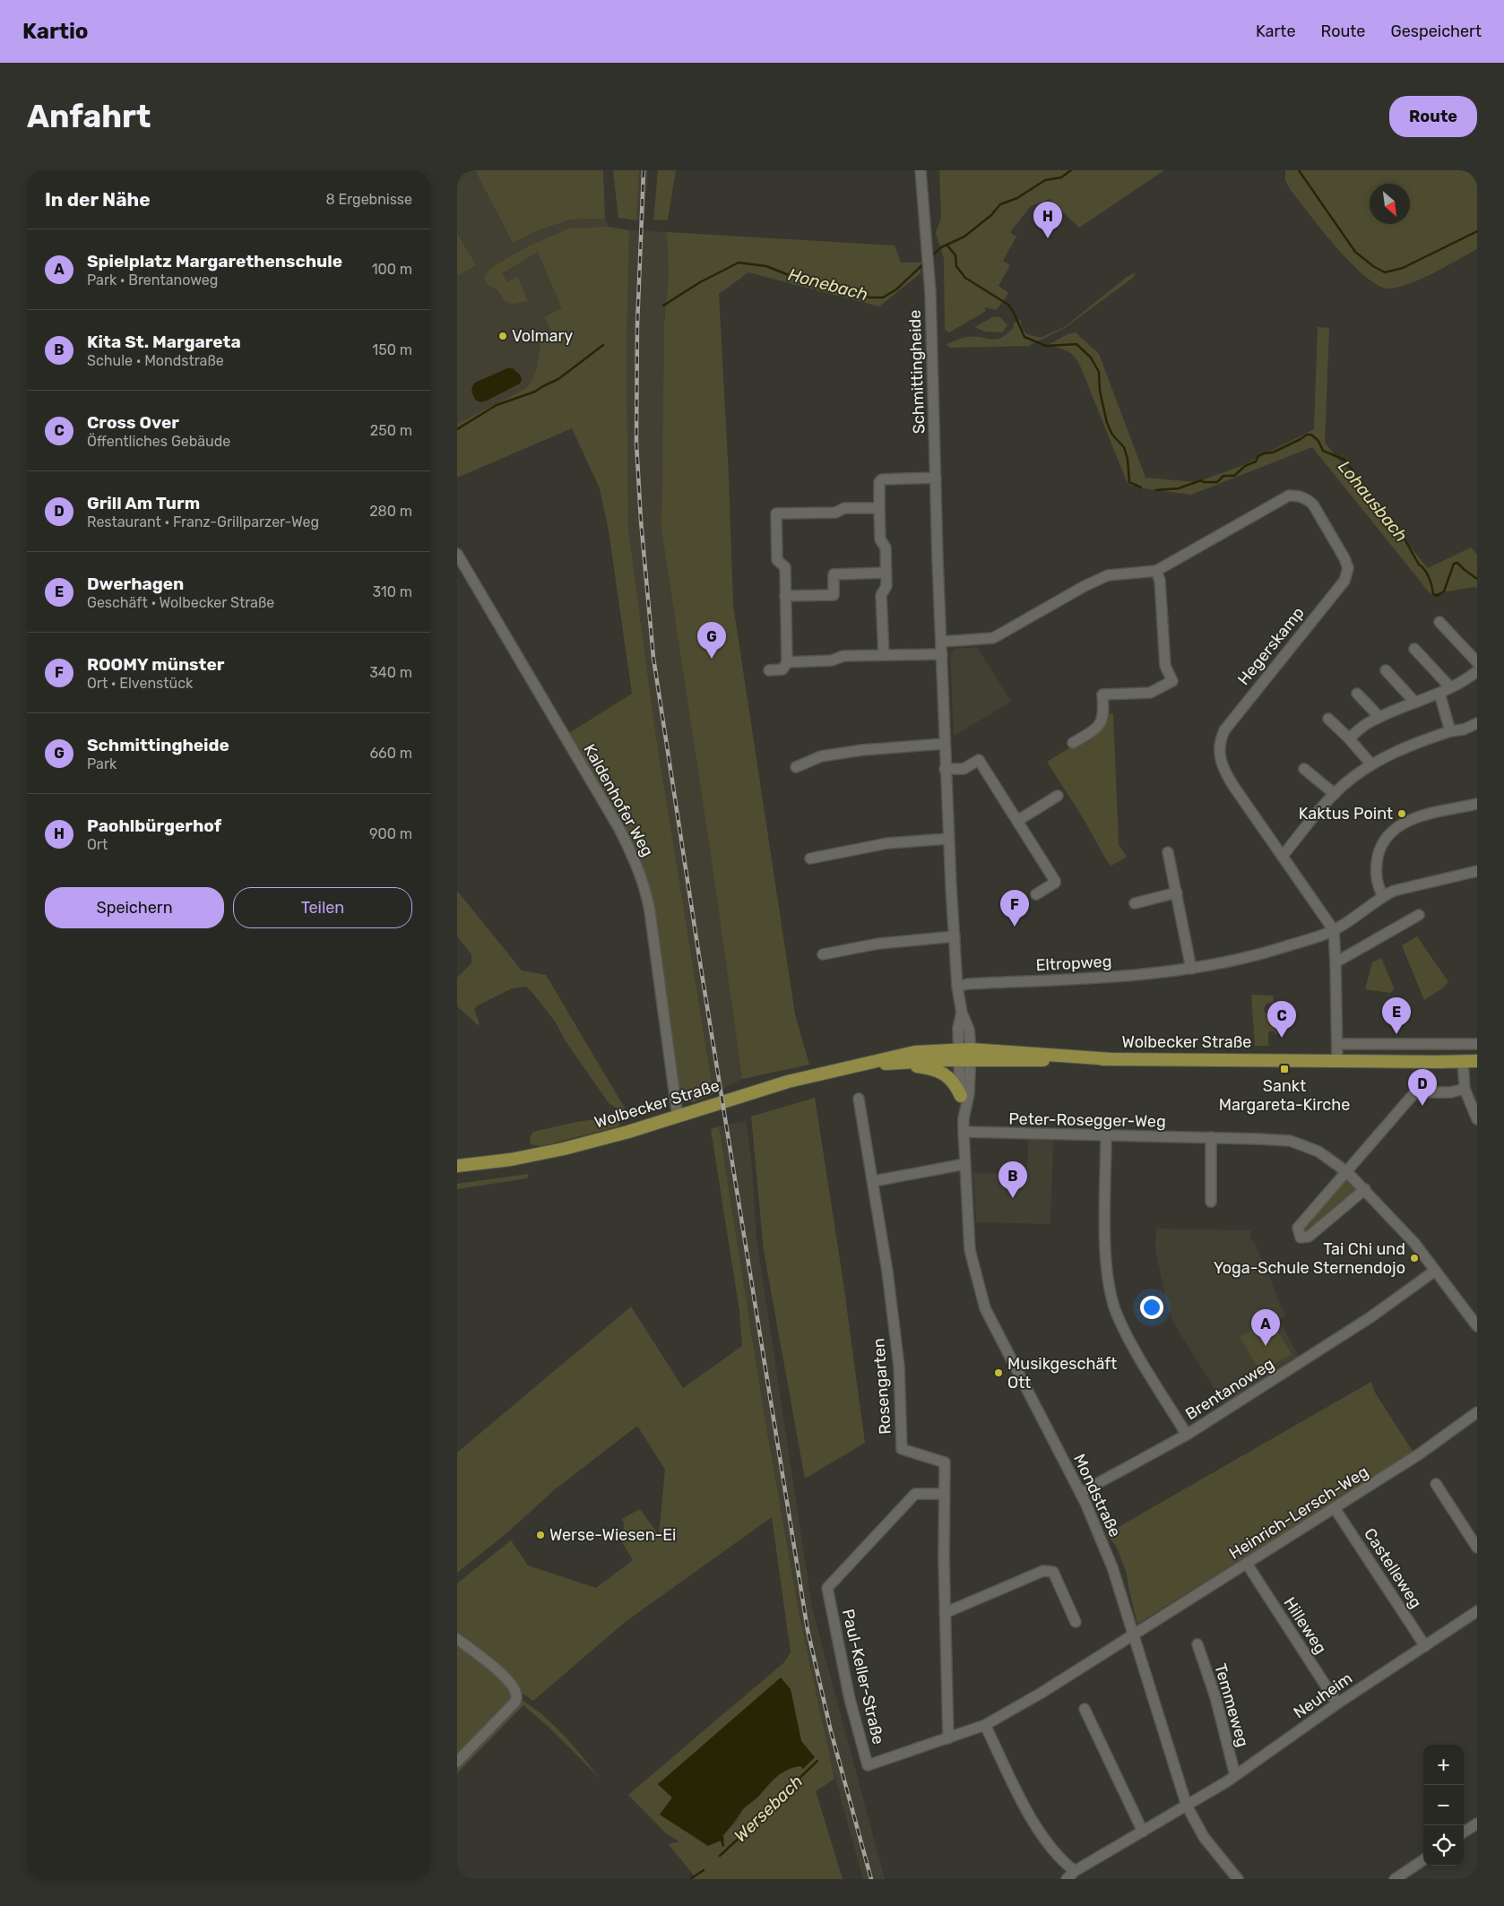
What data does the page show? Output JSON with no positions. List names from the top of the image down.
{
  "streets": {
    "main road": ["Wolbecker Straße"],
    "street": [
      "Schmittingheide",
      "Hegerskamp",
      "Kaldenhofer Weg",
      "Eltropweg",
      "Peter-Rosegger-Weg",
      "Rosengarten",
      "Brentanoweg",
      "Mondstraße",
      "Heinrich-Lersch-Weg",
      "Castelleweg",
      "Hilleweg",
      "Paul-Keller-Straße",
      "Neuheim",
      "Temmeweg"
    ]
  },
  "crossings": [
    ["Schmittingheide", "Hegerskamp"],
    ["Schmittingheide", "Eltropweg"],
    ["Schmittingheide", "Wolbecker Straße"],
    ["Schmittingheide", "Mondstraße"],
    ["Hegerskamp", "Eltropweg"],
    ["Kaldenhofer Weg", "Wolbecker Straße"],
    ["Wolbecker Straße", "Mondstraße"],
    ["Peter-Rosegger-Weg", "Brentanoweg"],
    ["Peter-Rosegger-Weg", "Mondstraße"],
    ["Rosengarten", "Paul-Keller-Straße"],
    ["Brentanoweg", "Mondstraße"],
    ["Mondstraße", "Heinrich-Lersch-Weg"],
    ["Mondstraße", "Paul-Keller-Straße"],
    ["Mondstraße", "Neuheim"],
    ["Heinrich-Lersch-Weg", "Castelleweg"],
    ["Heinrich-Lersch-Weg", "Hilleweg"],
    ["Heinrich-Lersch-Weg", "Paul-Keller-Straße"],
    ["Castelleweg", "Neuheim"],
    ["Hilleweg", "Neuheim"],
    ["Neuheim", "Temmeweg"]
  ],
  "water": ["Honebach", "Lohausbach", "Wersebach"],
  "places": {
    "other": [
      "Volmary",
      "Kaktus Point",
      "Tai Chi und Yoga-Schule Sternendojo",
      "Musikgeschäft Ott",
      "Werse-Wiesen-Ei"
    ],
    "transit": ["Sankt Margareta-Kirche"]
  },
  "north": "bottom right",
  "page": {
    "header": "Kartio",
    "nav": ["Karte", "Route", "Gespeichert"],
    "buttons": [
      "Route",
      ["Speichern", "Teilen"]
    ],
    "title": "Anfahrt",
    "heading": ["In der Nähe", "8 Ergebnisse"],
    "pins": [
      "H",
      "G",
      "F",
      "E",
      "C",
      "D",
      "B",
      "A"
    ],
    "list": [
      {
        "mark": "A",
        "name": "Spielplatz Margarethenschule",
        "note": "Park · Brentanoweg",
        "value": "100 m"
      },
      {
        "mark": "B",
        "name": "Kita St. Margareta",
        "note": "Schule · Mondstraße",
        "value": "150 m"
      },
      {
        "mark": "C",
        "name": "Cross Over",
        "note": "Öffentliches Gebäude",
        "value": "250 m"
      },
      {
        "mark": "D",
        "name": "Grill Am Turm",
        "note": "Restaurant · Franz-Grillparzer-Weg",
        "value": "280 m"
      },
      {
        "mark": "E",
        "name": "Dwerhagen",
        "note": "Geschäft · Wolbecker Straße",
        "value": "310 m"
      },
      {
        "mark": "F",
        "name": "ROOMY münster",
        "note": "Ort · Elvenstück",
        "value": "340 m"
      },
      {
        "mark": "G",
        "name": "Schmittingheide",
        "note": "Park",
        "value": "660 m"
      },
      {
        "mark": "H",
        "name": "Paohlbürgerhof",
        "note": "Ort",
        "value": "900 m"
      }
    ],
    "map_buttons": ["+", "−"]
  }
}
